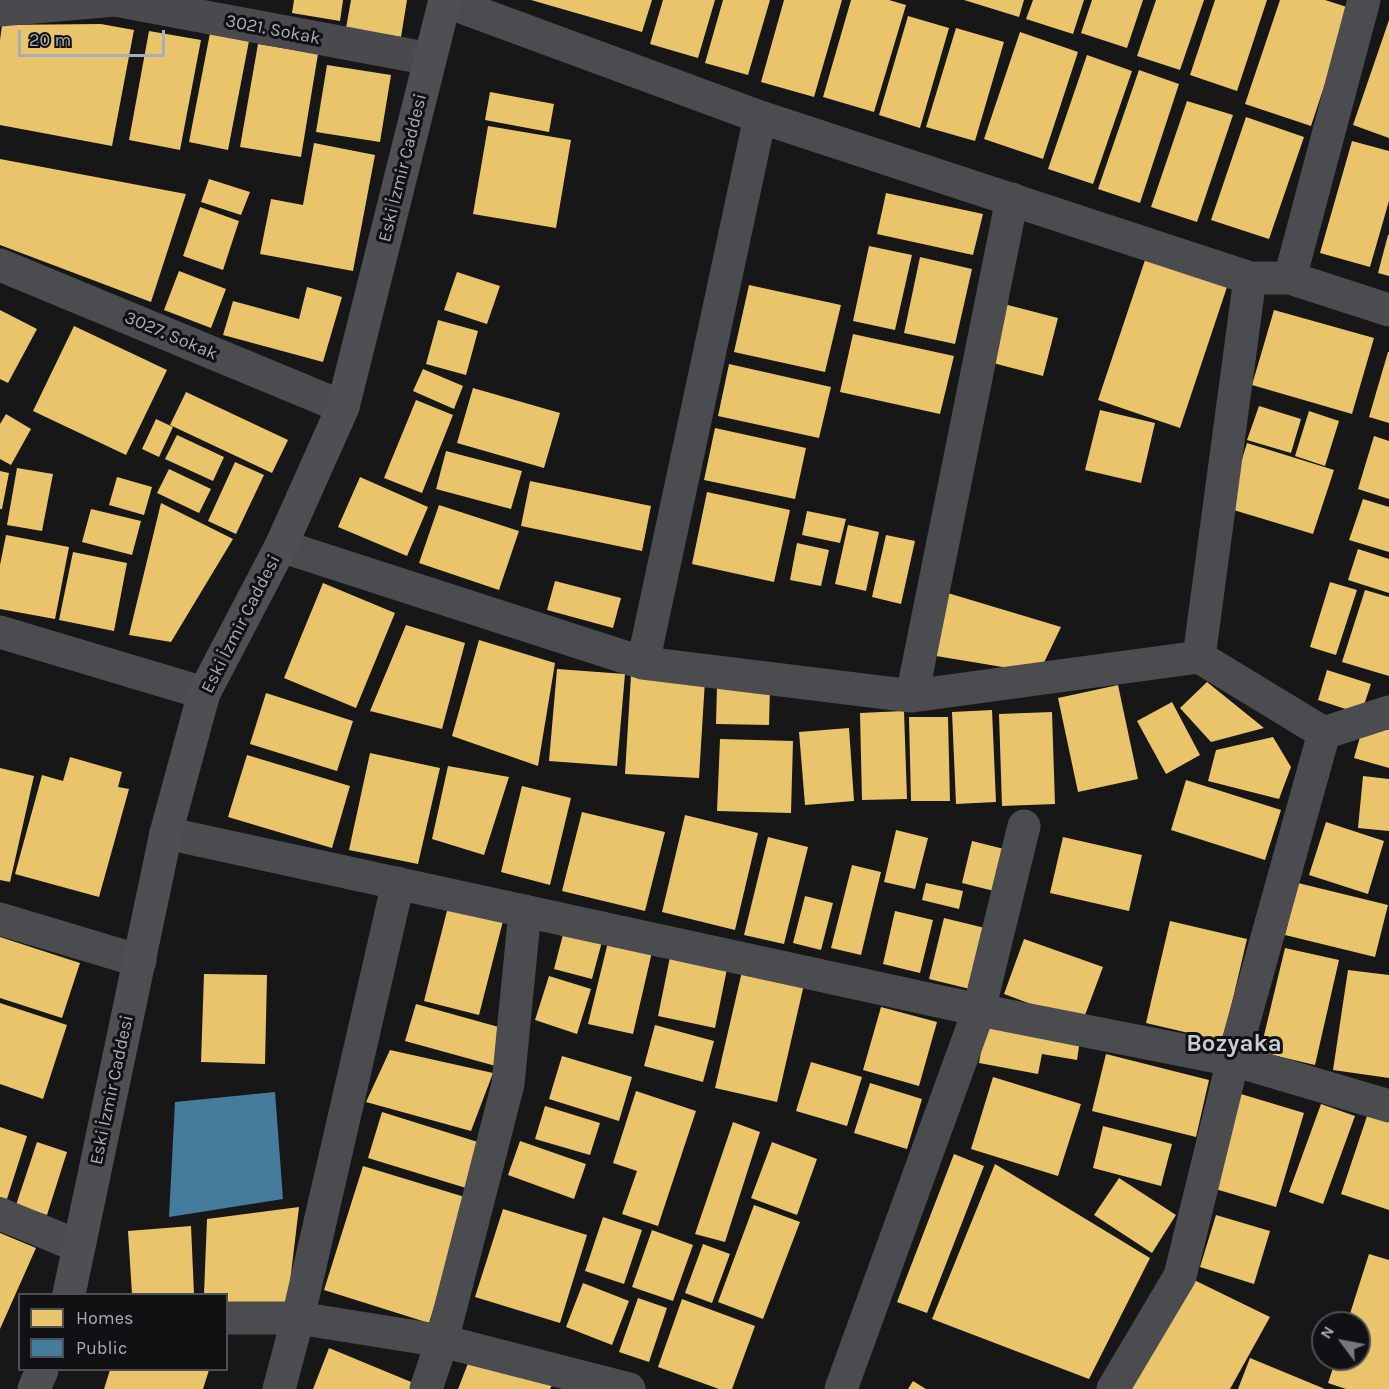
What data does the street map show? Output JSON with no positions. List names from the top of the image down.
{
  "streets": {
    "main road": ["Eski İzmir Caddesi"],
    "street": ["3021. Sokak", "3027. Sokak"]
  },
  "crossings": [
    ["3021. Sokak", "Eski İzmir Caddesi"],
    ["Eski İzmir Caddesi", "3027. Sokak"]
  ],
  "districts": ["Bozyaka"],
  "legend": ["Homes", "Public"],
  "scale_bar": "20 m",
  "north": "top left"
}
